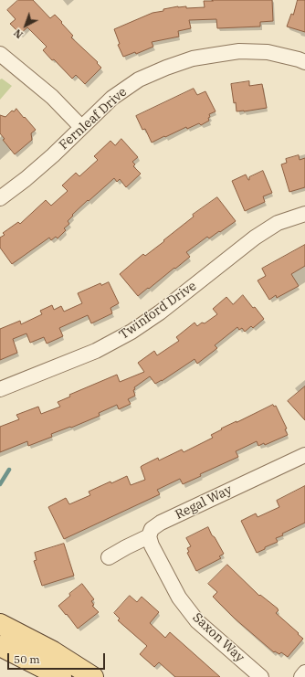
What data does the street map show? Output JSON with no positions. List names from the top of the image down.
{
  "streets": {
    "street": [
      "Fernleaf Drive",
      "Twinford Drive",
      "Regal Way",
      "Saxon Way"
    ]
  },
  "crossings": [
    ["Regal Way", "Saxon Way"]
  ],
  "scale_bar": "50 m",
  "north": "bottom left"
}
